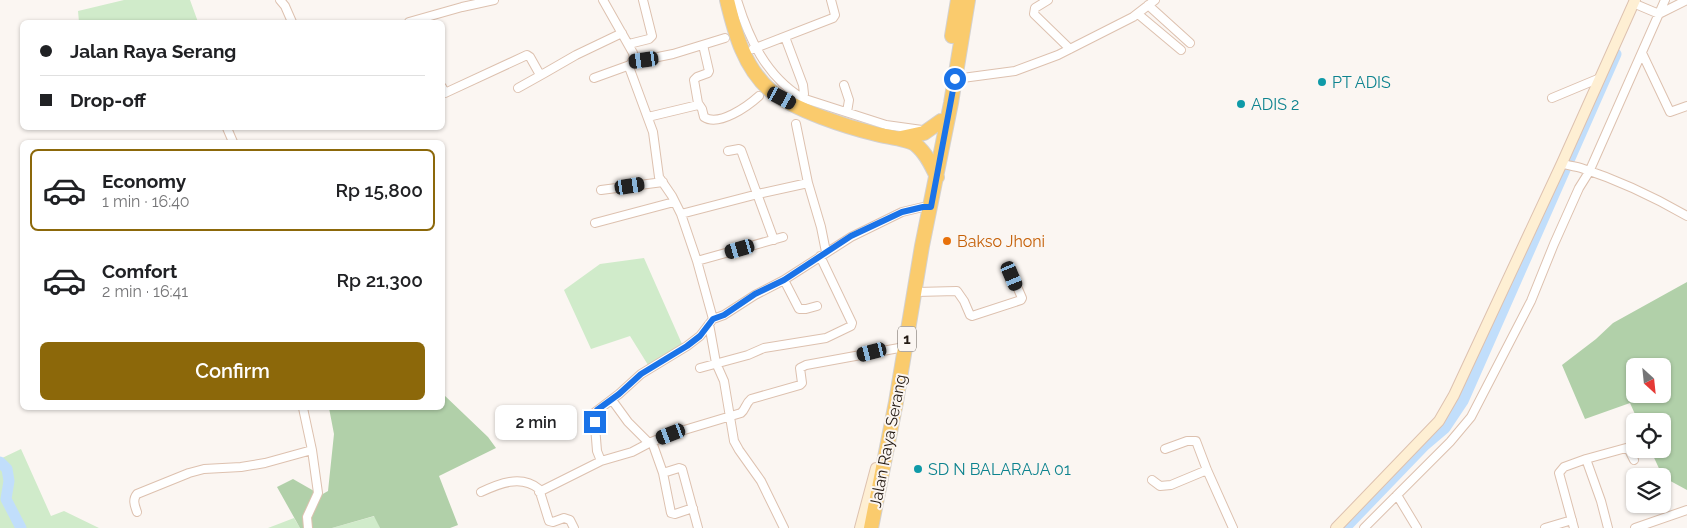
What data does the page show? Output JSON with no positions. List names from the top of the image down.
{
  "streets": {
    "highway": ["1", "Jalan Raya Serang"]
  },
  "places": [
    "PT ADIS",
    "ADIS 2",
    "Bakso Jhoni",
    "SD N BALARAJA 01"
  ],
  "north": "bottom right",
  "page": {
    "banner": ["Jalan Raya Serang", "Drop-off"],
    "list": [
      {
        "name": "Economy",
        "note": "1 min · 16:40",
        "value": "Rp 15,800"
      },
      {
        "name": "Comfort",
        "note": "2 min · 16:41",
        "value": "Rp 21,300"
      }
    ],
    "buttons": "Confirm",
    "bubble": "2 min"
  }
}
